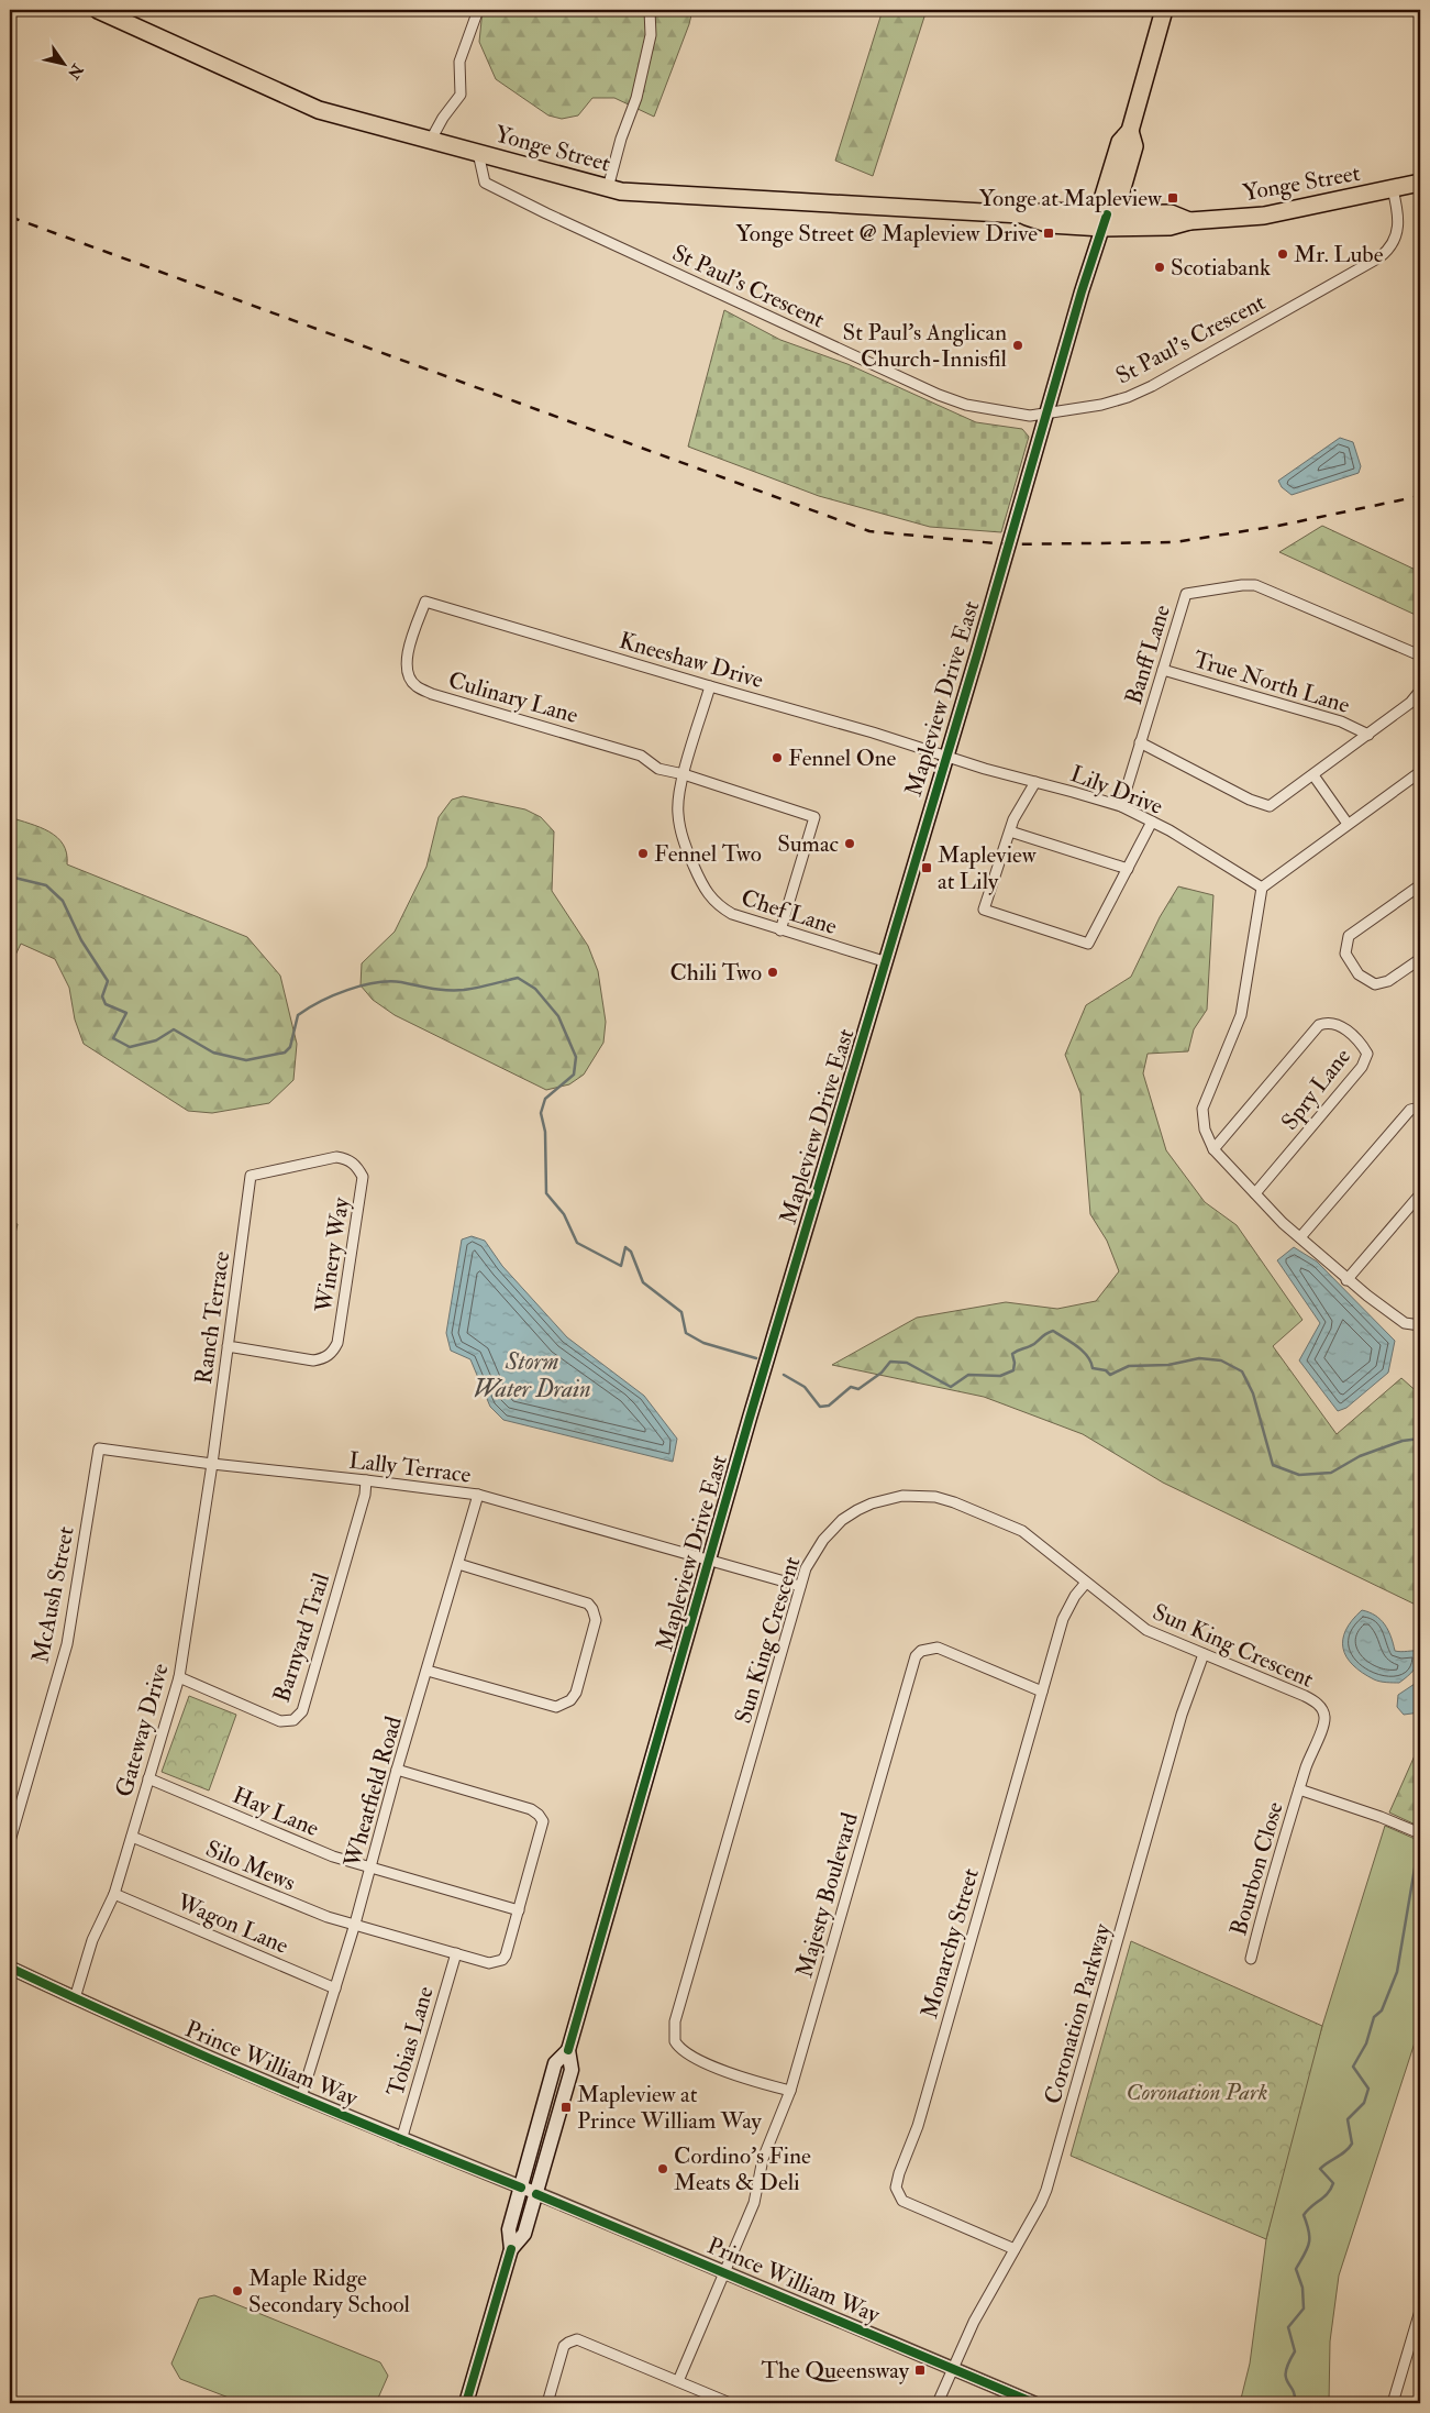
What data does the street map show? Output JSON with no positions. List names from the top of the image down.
{
  "streets": {
    "main road": ["Yonge Street", "Mapleview Drive East"],
    "street": [
      "St Paul's Crescent",
      "Banff Lane",
      "Kneeshaw Drive",
      "True North Lane",
      "Culinary Lane",
      "Lily Drive",
      "Chef Lane",
      "Spry Lane",
      "Winery Way",
      "Ranch Terrace",
      "Lally Terrace",
      "McAush Street",
      "Barnyard Trail",
      "Sun King Crescent",
      "Gateway Drive",
      "Wheatfield Road",
      "Hay Lane",
      "Silo Mews",
      "Bourbon Close",
      "Majesty Boulevard",
      "Wagon Lane",
      "Monarchy Street",
      "Coronation Parkway",
      "Tobias Lane",
      "Prince William Way"
    ]
  },
  "crossings": [
    ["Yonge Street", "St Paul's Crescent"],
    ["Yonge Street", "Mapleview Drive East"],
    ["St Paul's Crescent", "Mapleview Drive East"],
    ["Banff Lane", "True North Lane"],
    ["Banff Lane", "Lily Drive"],
    ["Kneeshaw Drive", "Culinary Lane"],
    ["Kneeshaw Drive", "Mapleview Drive East"],
    ["Kneeshaw Drive", "Lily Drive"],
    ["Kneeshaw Drive", "Chef Lane"],
    ["Culinary Lane", "Chef Lane"],
    ["Mapleview Drive East", "Lily Drive"],
    ["Mapleview Drive East", "Chef Lane"],
    ["Mapleview Drive East", "Lally Terrace"],
    ["Mapleview Drive East", "Prince William Way"],
    ["Winery Way", "Ranch Terrace"],
    ["Ranch Terrace", "Lally Terrace"],
    ["Ranch Terrace", "Gateway Drive"],
    ["Lally Terrace", "McAush Street"],
    ["Lally Terrace", "Barnyard Trail"],
    ["Lally Terrace", "Sun King Crescent"],
    ["Lally Terrace", "Gateway Drive"],
    ["Lally Terrace", "Wheatfield Road"],
    ["Barnyard Trail", "Gateway Drive"],
    ["Sun King Crescent", "Bourbon Close"],
    ["Sun King Crescent", "Majesty Boulevard"],
    ["Sun King Crescent", "Monarchy Street"],
    ["Sun King Crescent", "Coronation Parkway"],
    ["Gateway Drive", "Hay Lane"],
    ["Gateway Drive", "Silo Mews"],
    ["Gateway Drive", "Wagon Lane"],
    ["Gateway Drive", "Prince William Way"],
    ["Wheatfield Road", "Hay Lane"],
    ["Wheatfield Road", "Silo Mews"],
    ["Wheatfield Road", "Wagon Lane"],
    ["Wheatfield Road", "Prince William Way"],
    ["Hay Lane", "Silo Mews"],
    ["Silo Mews", "Tobias Lane"],
    ["Majesty Boulevard", "Monarchy Street"],
    ["Majesty Boulevard", "Prince William Way"],
    ["Monarchy Street", "Coronation Parkway"],
    ["Coronation Parkway", "Prince William Way"],
    ["Tobias Lane", "Prince William Way"]
  ],
  "water": ["Storm Water Drain"],
  "parks": ["Coronation Park"],
  "places": {
    "transit": [
      "Yonge at Mapleview",
      "Yonge Street @ Mapleview Drive",
      "Mapleview at Lily",
      "Mapleview at Prince William Way",
      "The Queensway"
    ],
    "other": [
      "Mr. Lube",
      "Scotiabank",
      "St Paul's Anglican Church-Innisfil",
      "Fennel One",
      "Sumac",
      "Fennel Two",
      "Chili Two",
      "Cordino's Fine Meats & Deli",
      "Maple Ridge Secondary School"
    ]
  },
  "north": "bottom right"
}
